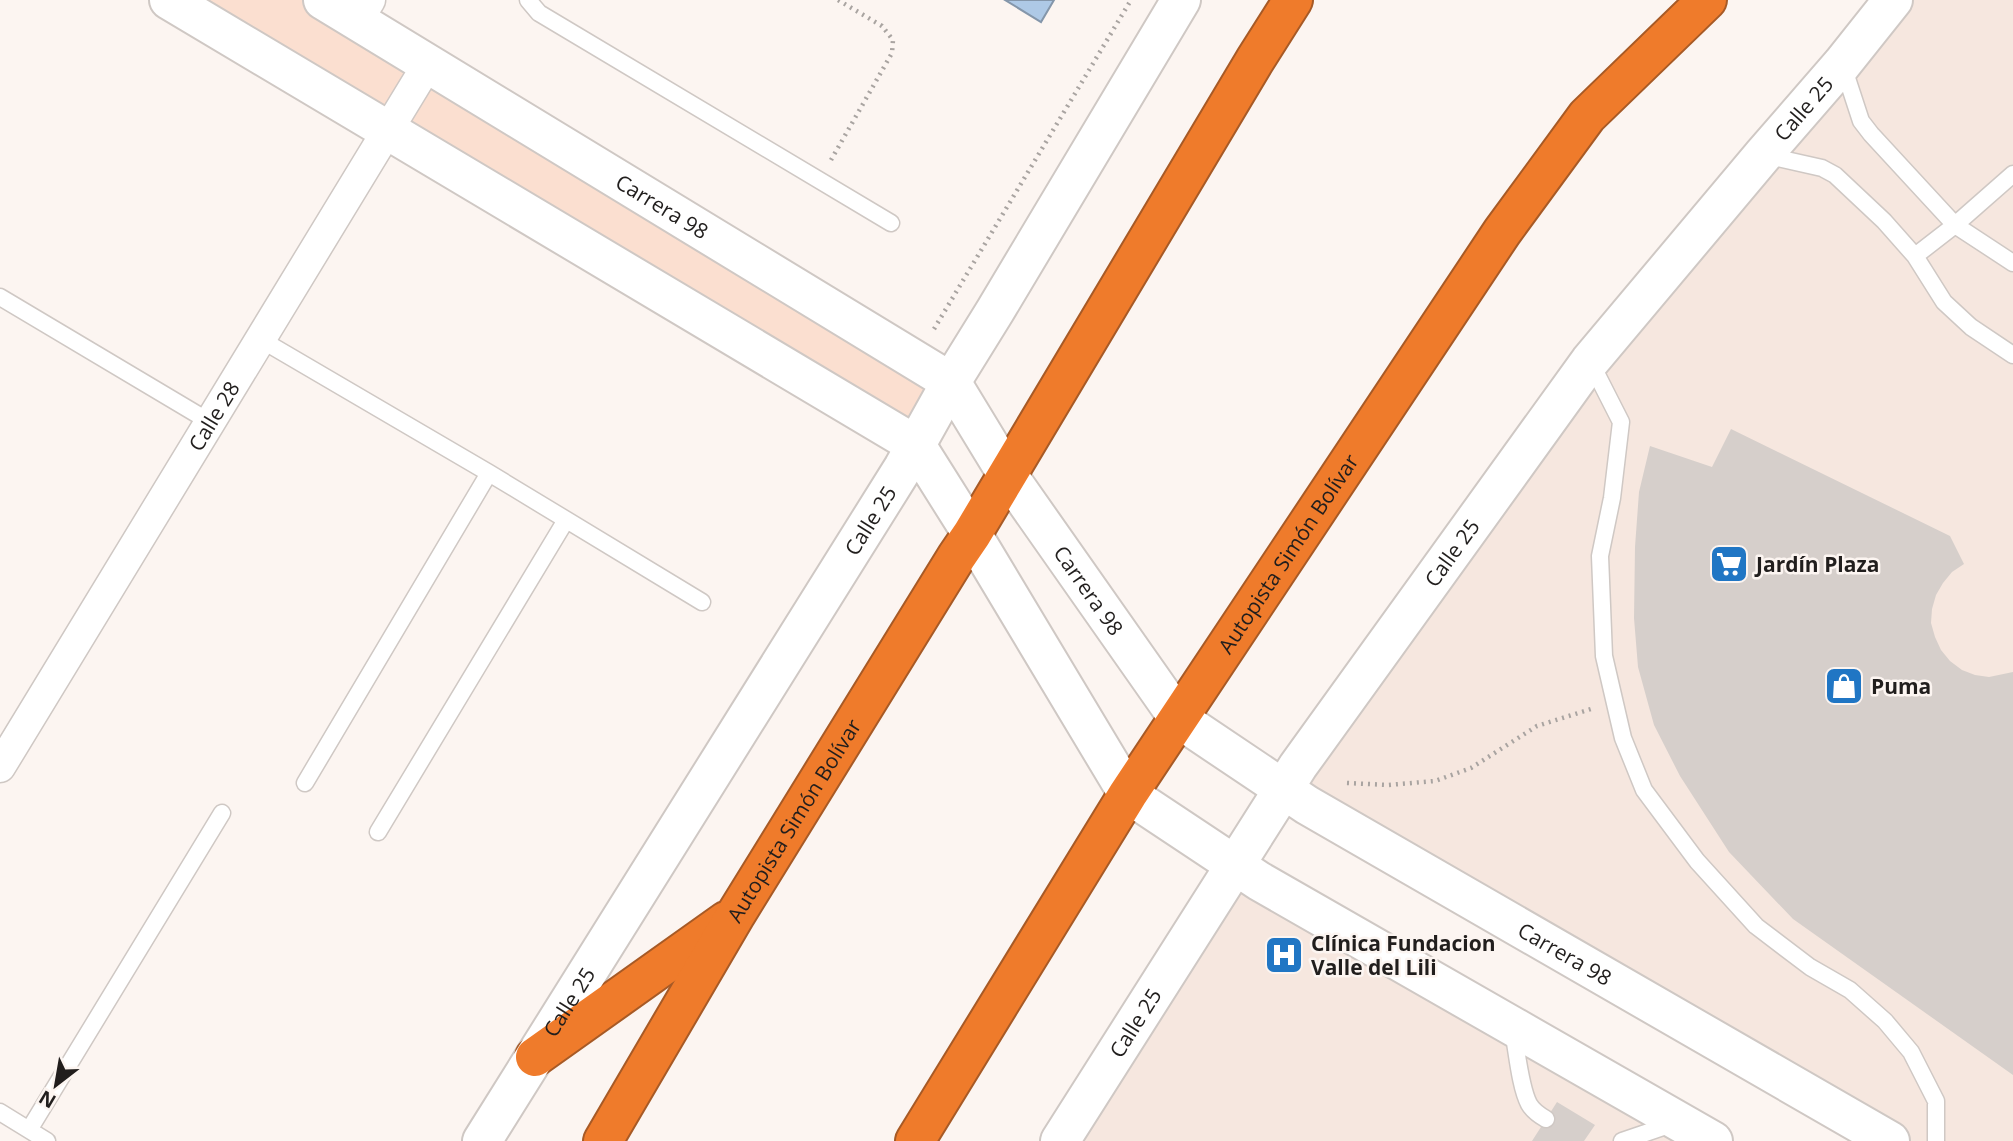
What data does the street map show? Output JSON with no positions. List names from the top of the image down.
{
  "streets": {
    "highway": ["Autopista Simón Bolívar"],
    "street": ["Calle 25", "Carrera 98", "Calle 28"]
  },
  "crossings": [
    ["Calle 25", "Carrera 98"],
    ["Carrera 98", "Calle 28"],
    ["Carrera 98", "Autopista Simón Bolívar"]
  ],
  "places": {
    "supermarket": ["Jardín Plaza"],
    "shop": ["Puma"],
    "hospital": ["Clínica Fundacion Valle del Lili"]
  },
  "north": "bottom left"
}
